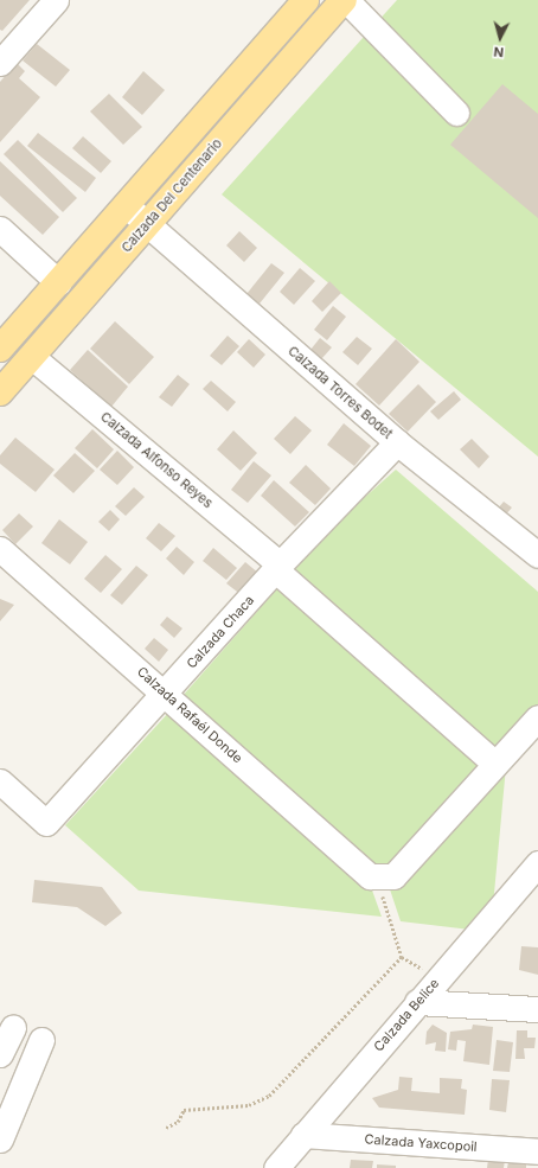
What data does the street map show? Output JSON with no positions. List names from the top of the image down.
{
  "streets": {
    "main road": ["Calzada Del Centenario"],
    "street": [
      "Calzada Torres Bodet",
      "Calzada Alfonso Reyes",
      "Calzada Chaca",
      "Calzada Rafaél Donde",
      "Calzada Belice",
      "Calzada Yaxcopoil"
    ]
  },
  "crossings": [
    ["Calzada Del Centenario", "Calzada Torres Bodet"],
    ["Calzada Del Centenario", "Calzada Alfonso Reyes"],
    ["Calzada Torres Bodet", "Calzada Chaca"],
    ["Calzada Alfonso Reyes", "Calzada Chaca"],
    ["Calzada Chaca", "Calzada Rafaél Donde"],
    ["Calzada Belice", "Calzada Yaxcopoil"]
  ],
  "north": "bottom"
}
